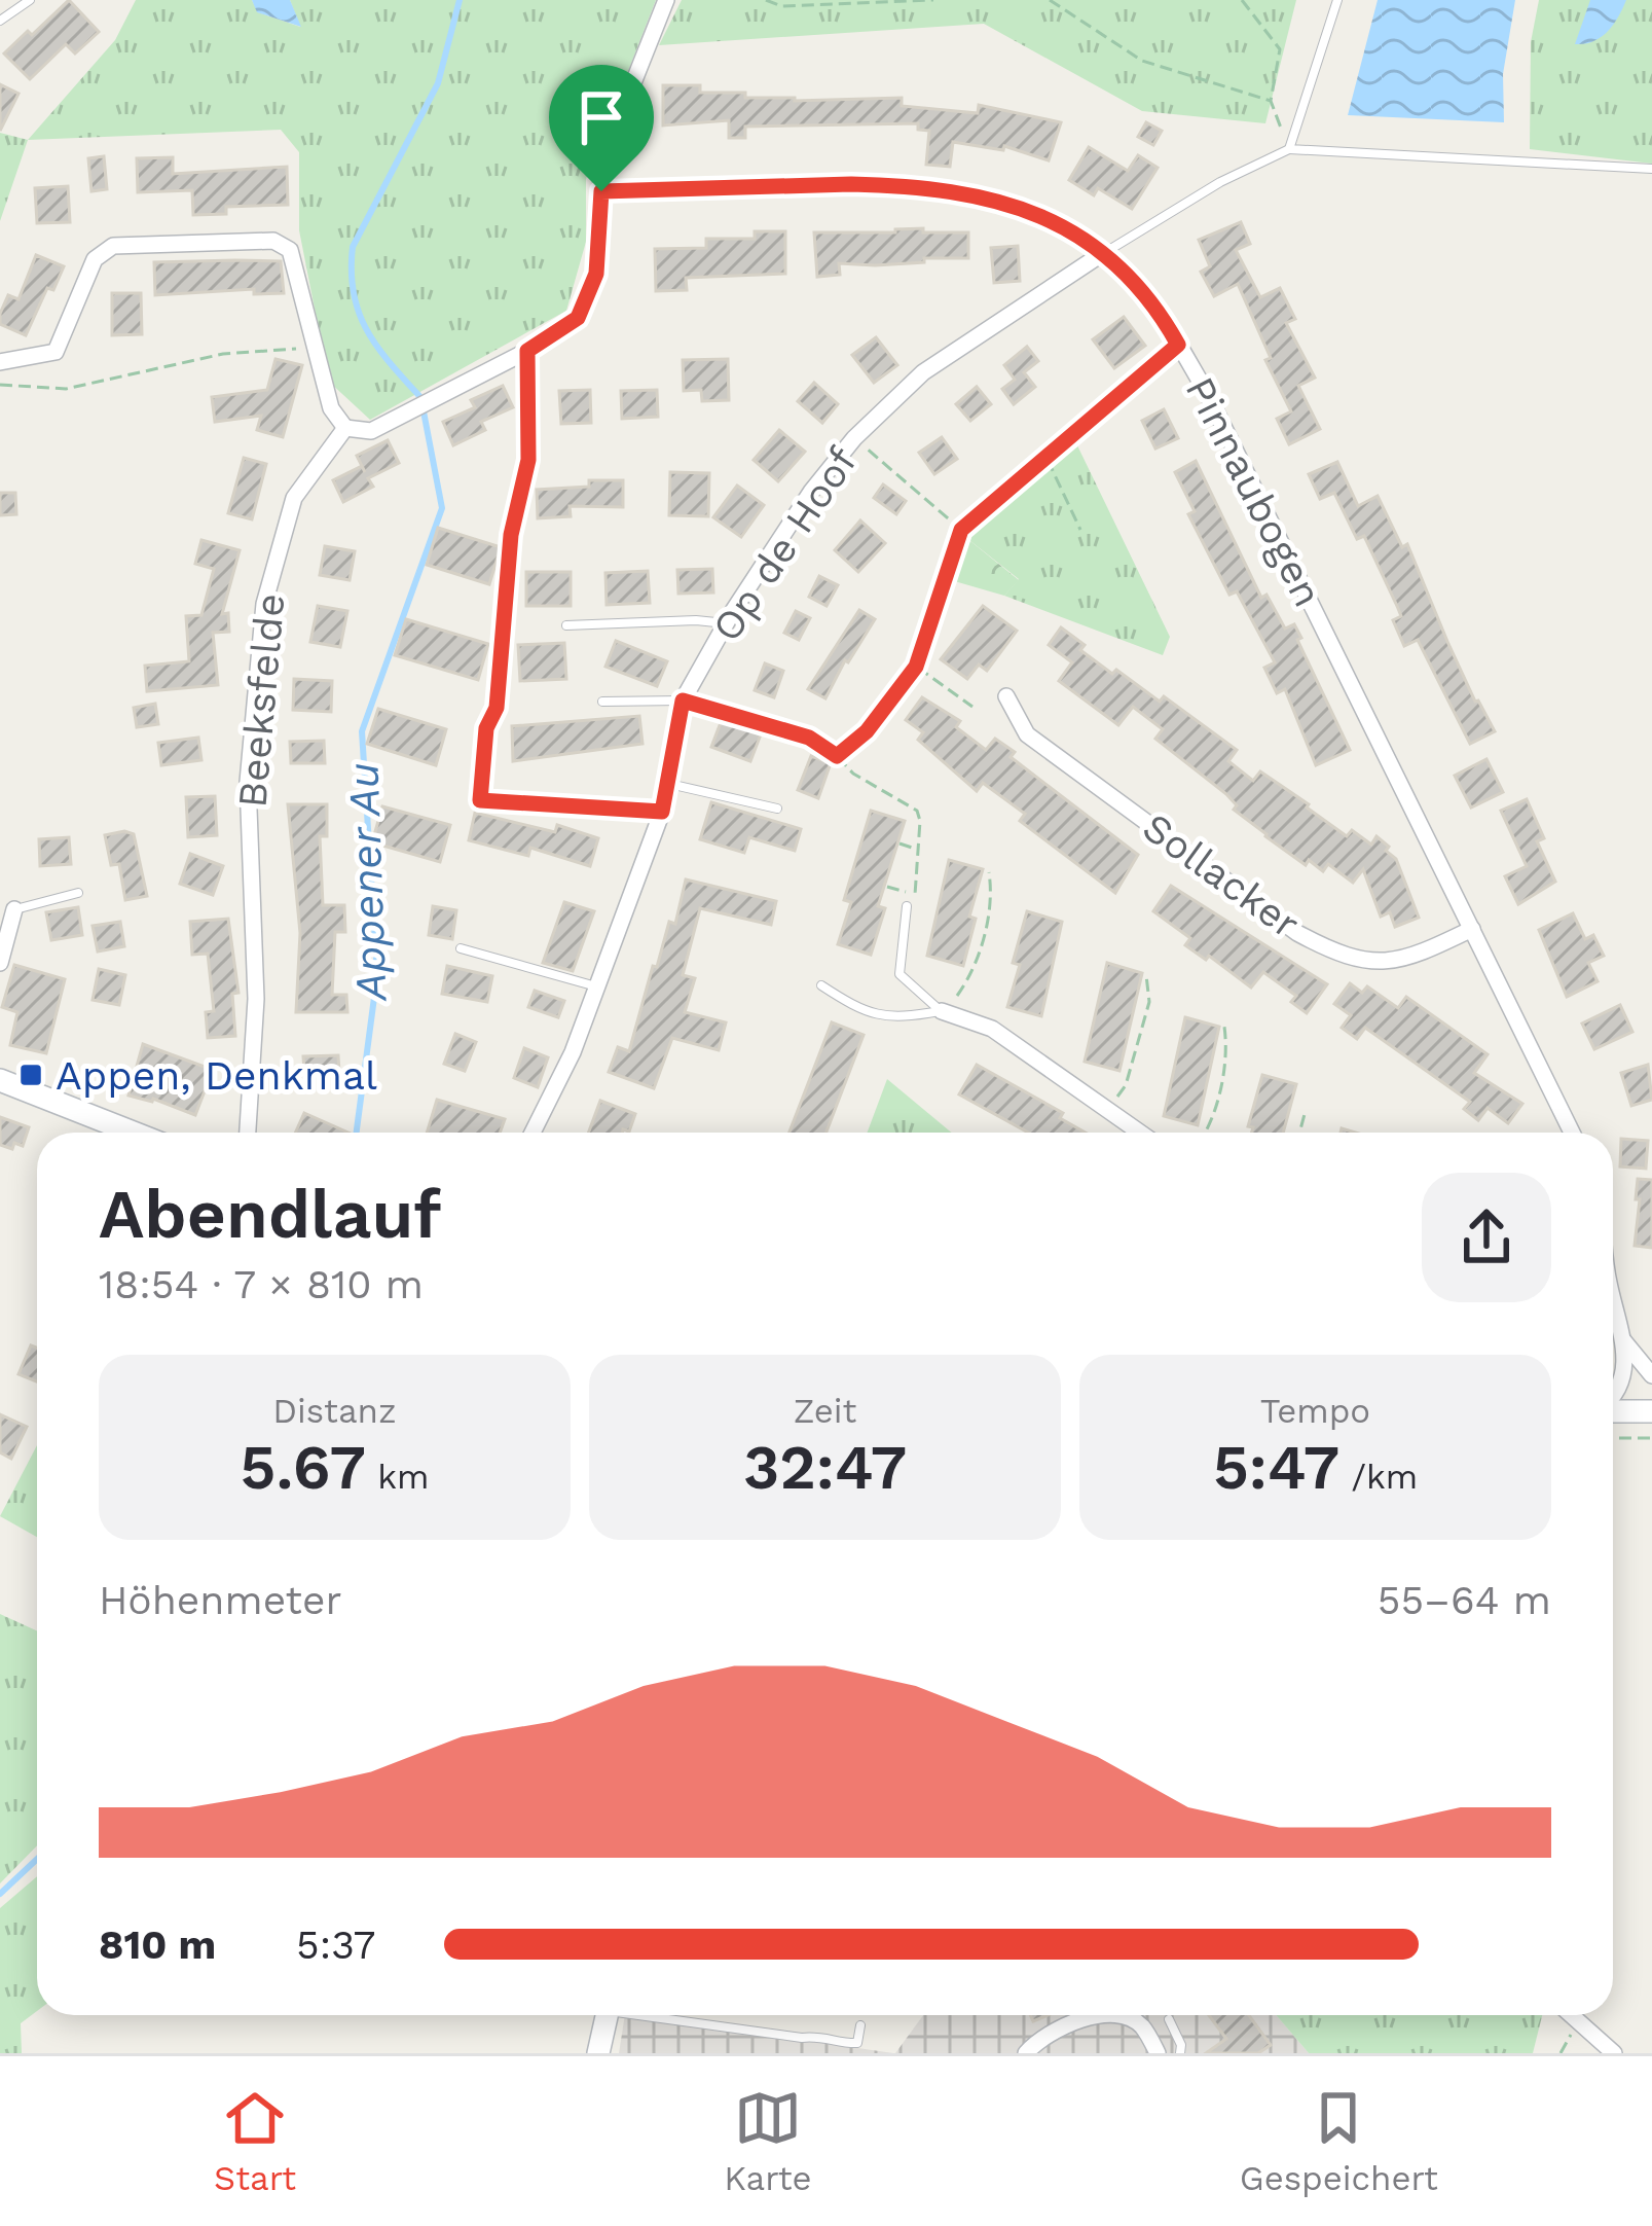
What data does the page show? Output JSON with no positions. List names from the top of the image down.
{
  "streets": {
    "street": [
      "Pinnaubogen",
      "Op de Hoof",
      "Beeksfelde",
      "Sollacker"
    ]
  },
  "crossings": [
    ["Pinnaubogen", "Op de Hoof"],
    ["Pinnaubogen", "Sollacker"]
  ],
  "water": ["Appener Au"],
  "places": {
    "transit": ["Appen, Denkmal"]
  },
  "page": {
    "heading": ["Abendlauf", "18:54 · 7 × 810 m"],
    "stats": [
      ["Distanz", "5.67 km"],
      ["Zeit", "32:47"],
      ["Tempo", "5:47 /km"]
    ],
    "chart": ["Höhenmeter", "55–64 m"],
    "list": [
      {
        "name": "810 m",
        "note": "5:37"
      }
    ],
    "tabs": ["Start", "Karte", "Gespeichert"]
  }
}
